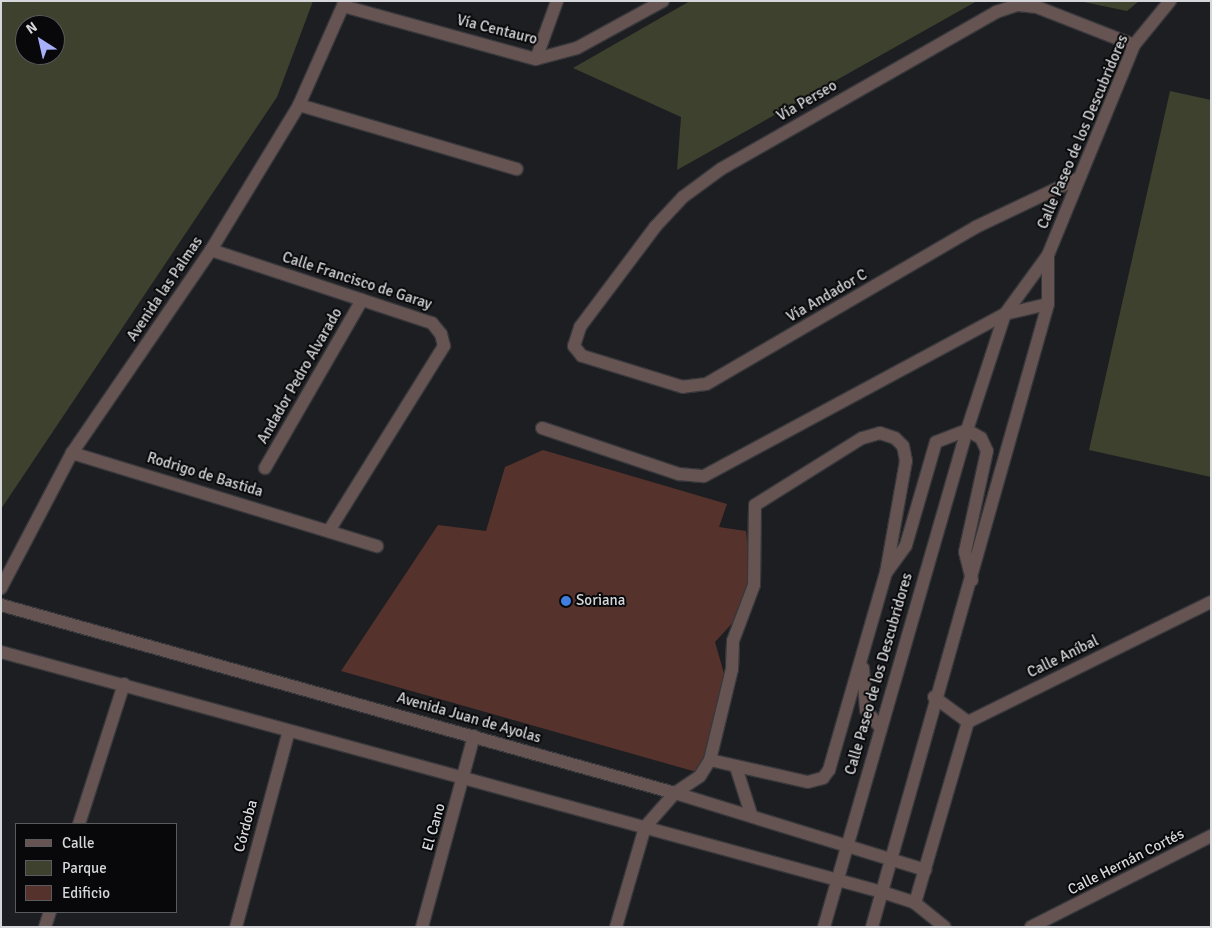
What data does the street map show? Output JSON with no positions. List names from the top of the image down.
{
  "streets": {
    "street": [
      "Vía Centauro",
      "Vía Perseo",
      "Calle Paseo de los Descubridores",
      "Calle Francisco de Garay",
      "Avenida las Palmas",
      "Vía Andador C",
      "Andador Pedro Alvarado",
      "Rodrigo de Bastida",
      "Calle Aníbal",
      "Avenida Juan de Ayolas",
      "Córdoba",
      "El Cano",
      "Calle Hernán Cortés"
    ]
  },
  "crossings": [
    ["Vía Centauro", "Avenida las Palmas"],
    ["Vía Perseo", "Calle Paseo de los Descubridores"],
    ["Vía Perseo", "Vía Andador C"],
    ["Calle Paseo de los Descubridores", "Vía Andador C"],
    ["Calle Paseo de los Descubridores", "Avenida Juan de Ayolas"],
    ["Calle Francisco de Garay", "Avenida las Palmas"],
    ["Calle Francisco de Garay", "Andador Pedro Alvarado"],
    ["Calle Francisco de Garay", "Rodrigo de Bastida"],
    ["Avenida las Palmas", "Rodrigo de Bastida"],
    ["Avenida Juan de Ayolas", "El Cano"]
  ],
  "places": ["Soriana"],
  "legend": ["Calle", "Parque", "Edificio"],
  "north": "top left"
}
